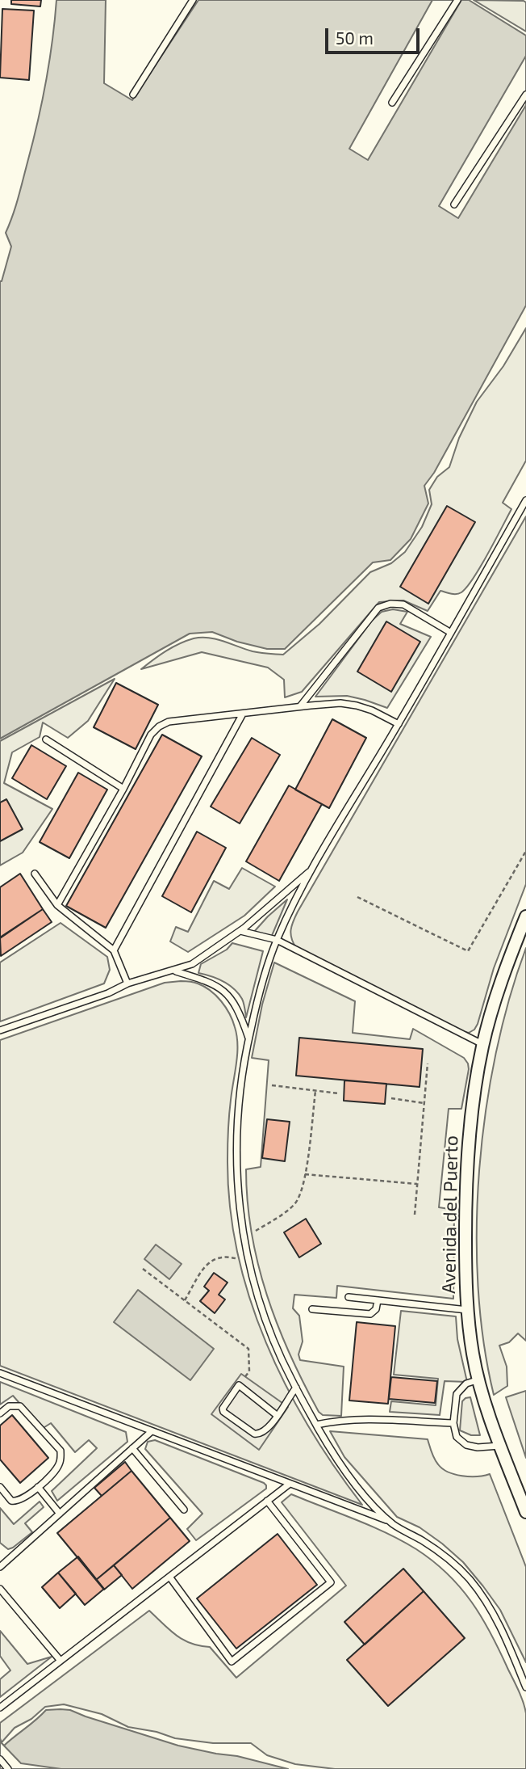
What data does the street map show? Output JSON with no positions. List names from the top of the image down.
{
  "streets": {
    "street": ["Avenida del Puerto"]
  },
  "scale_bar": "50 m"
}
